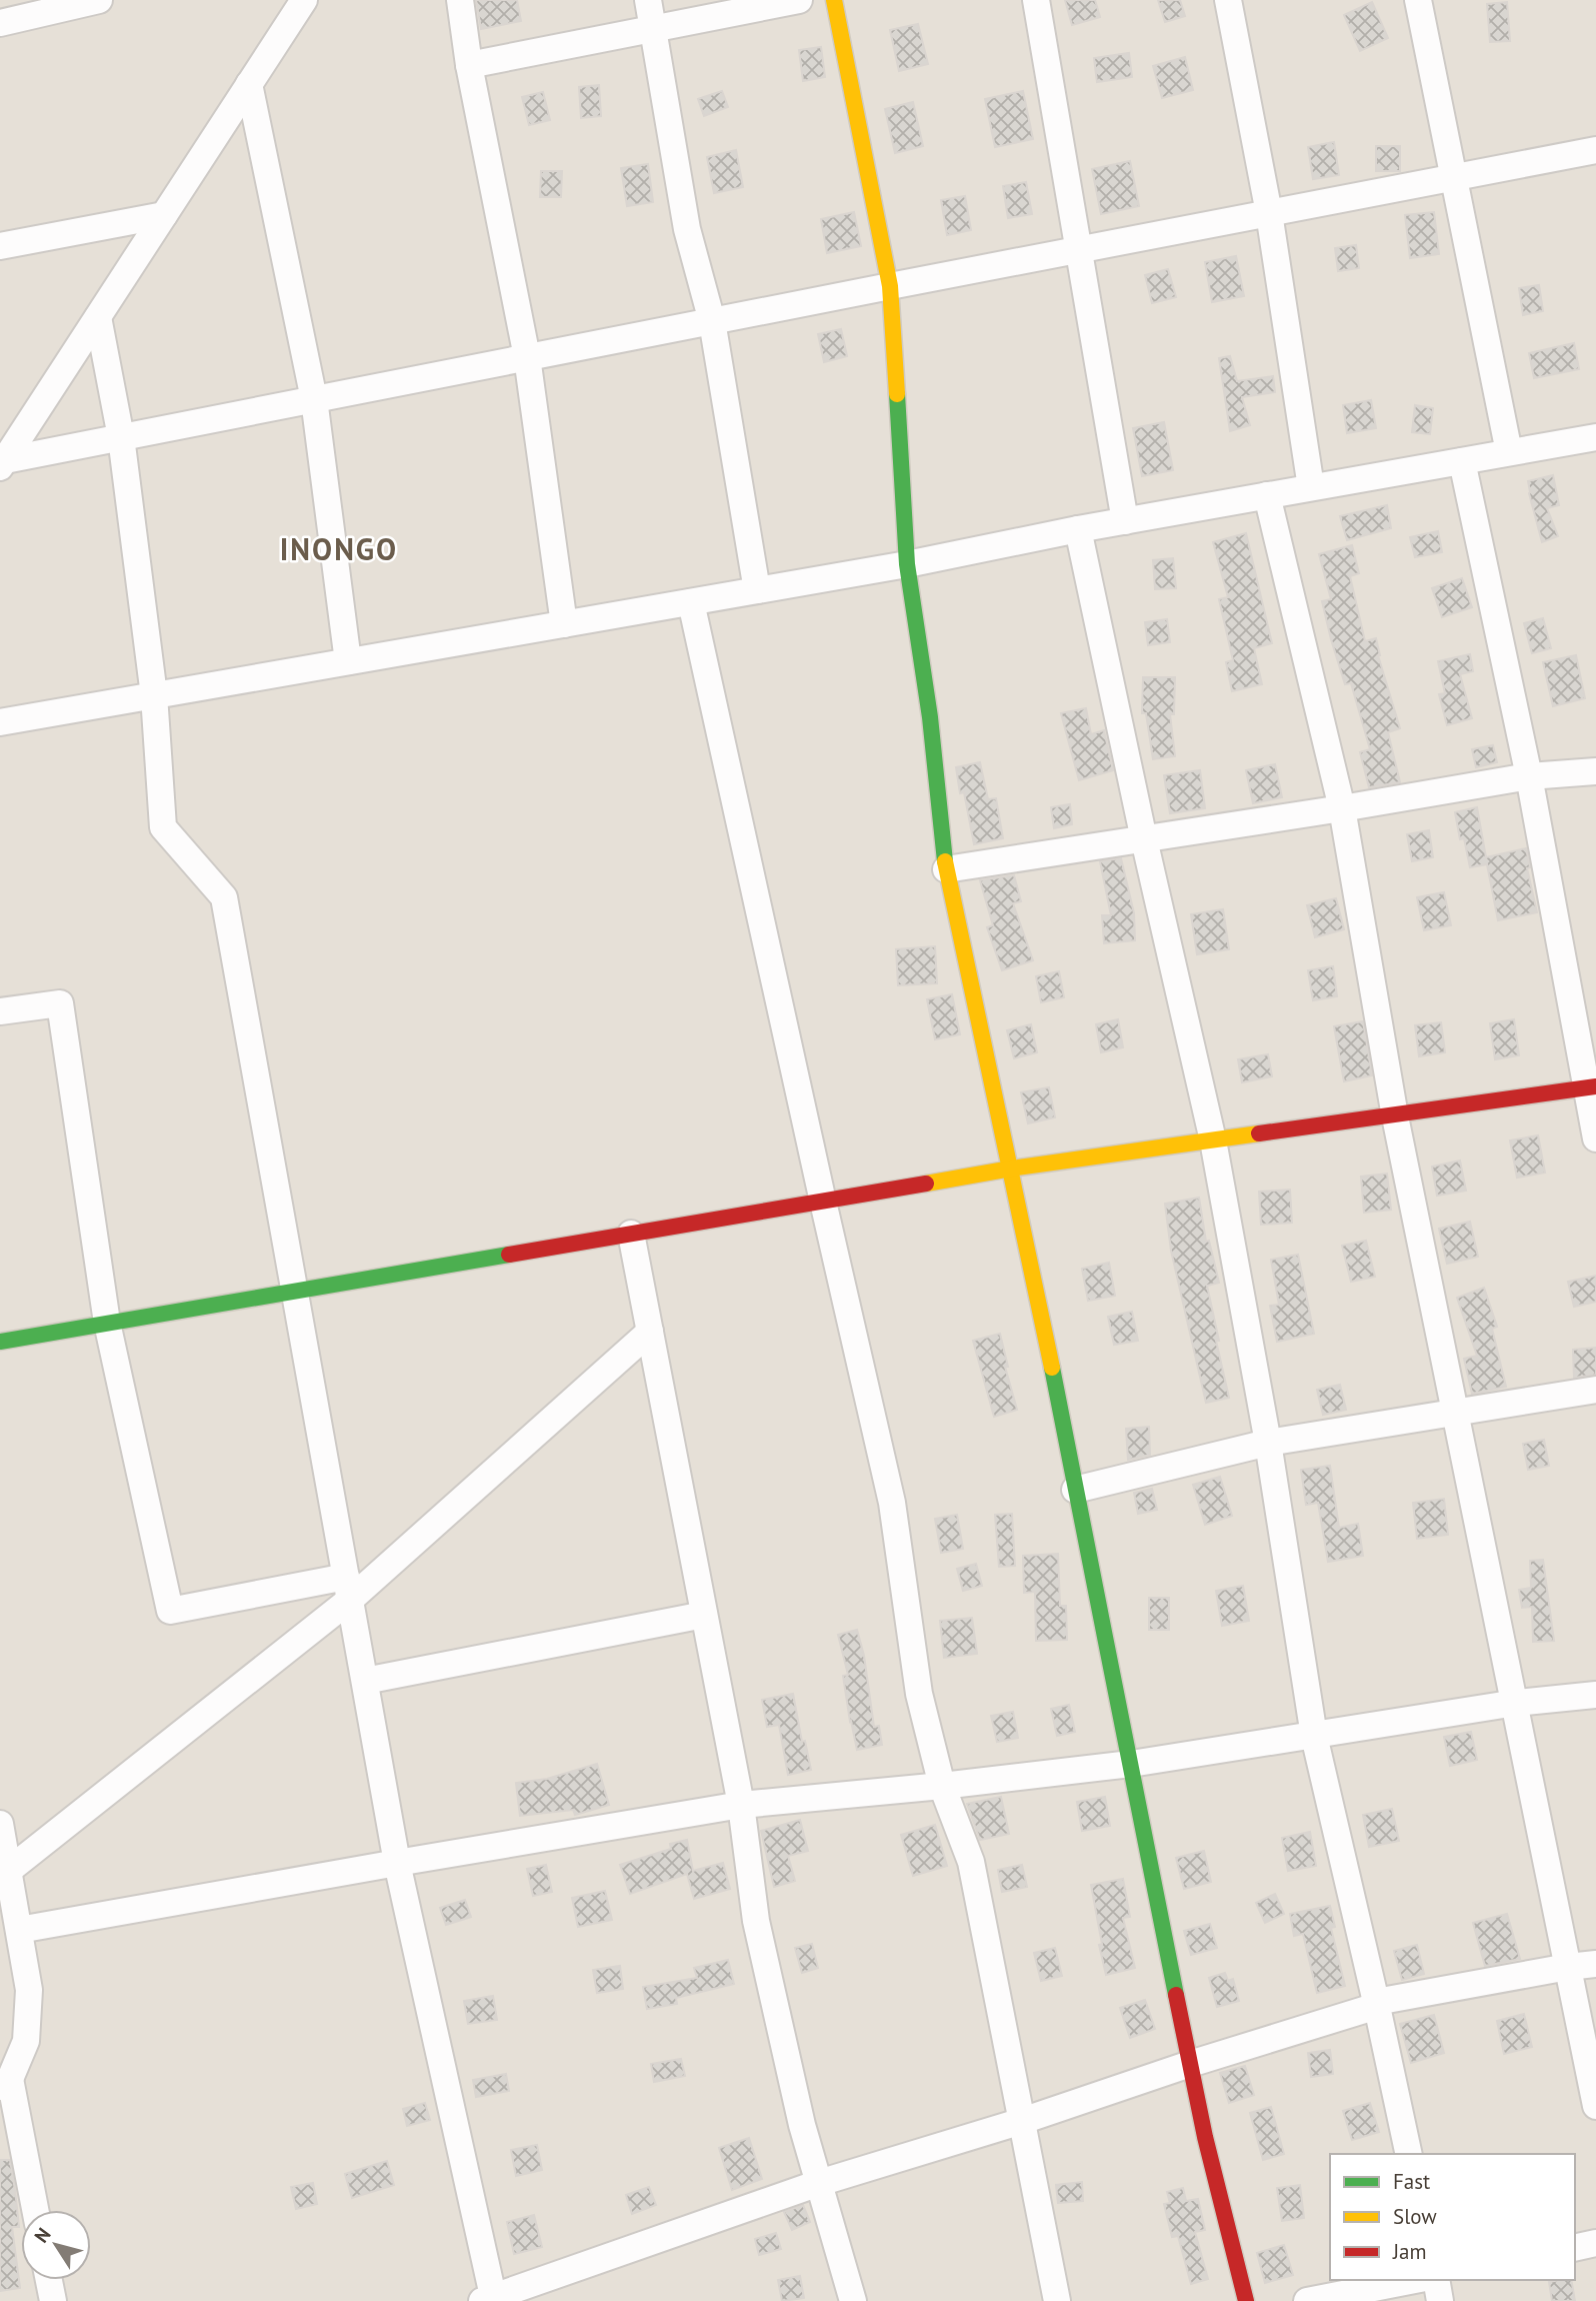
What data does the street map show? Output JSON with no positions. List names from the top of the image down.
{
  "districts": ["INONGO"],
  "legend": ["Fast", "Slow", "Jam"],
  "north": "top left"
}
